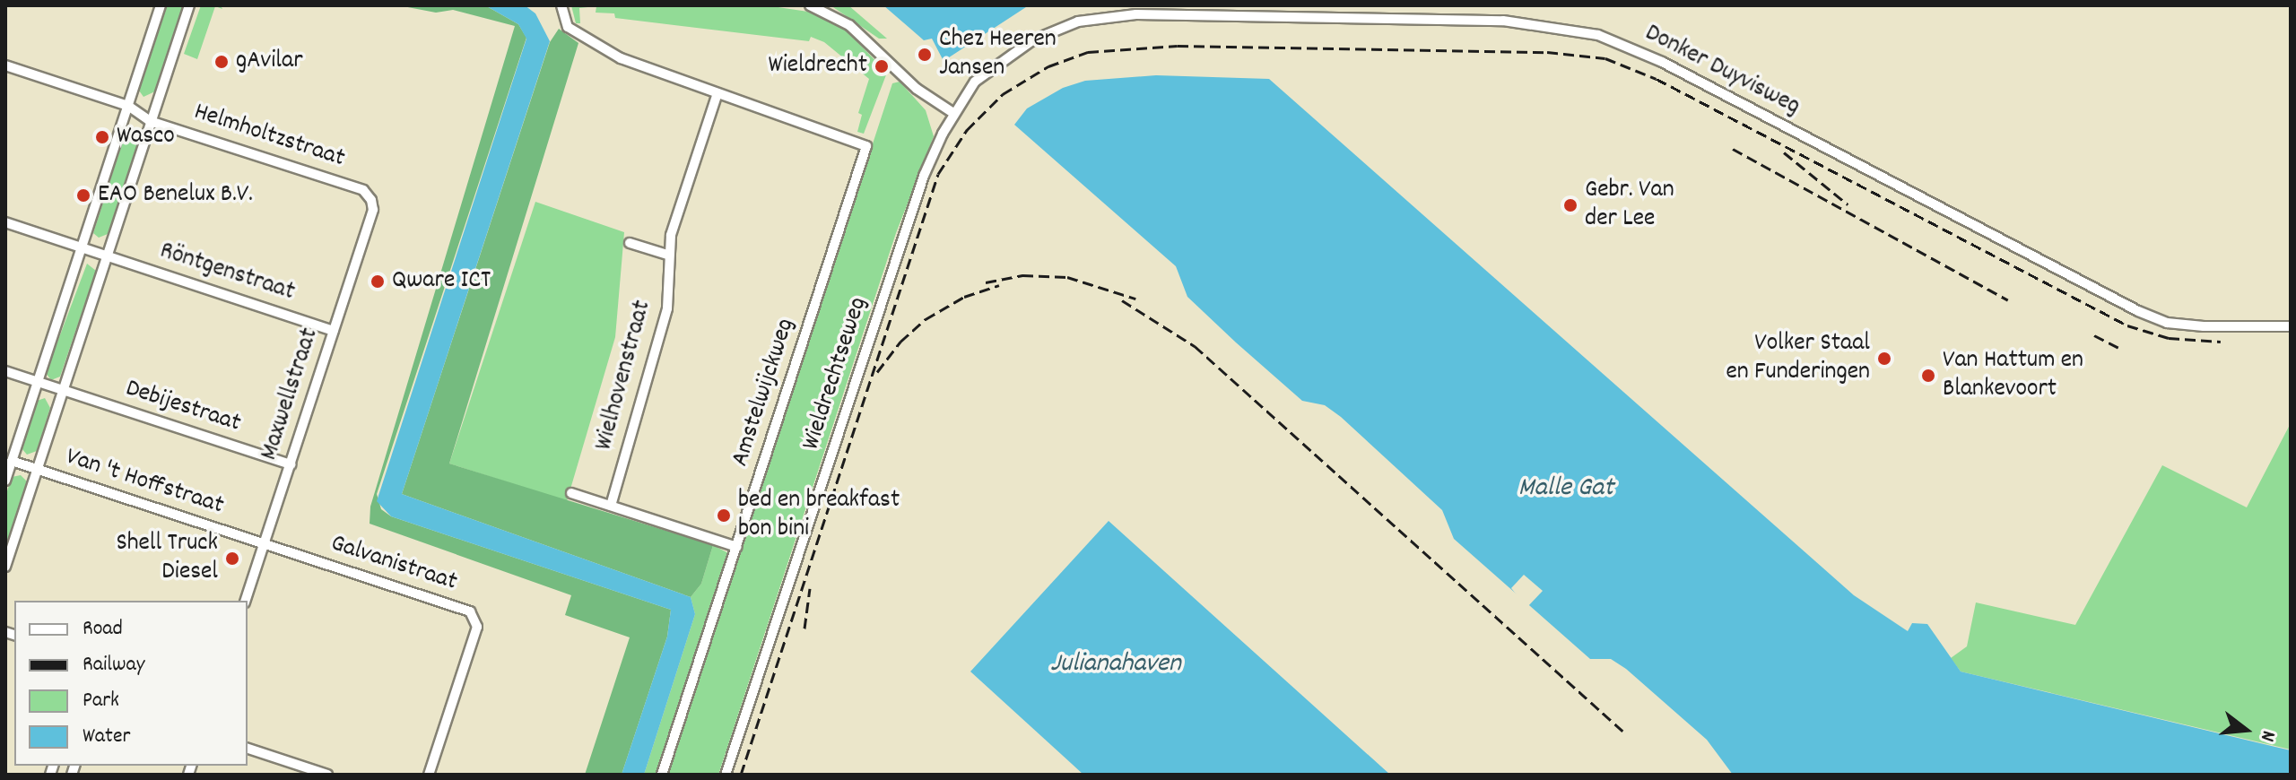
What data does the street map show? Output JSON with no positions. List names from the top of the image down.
{
  "streets": {
    "street": [
      "Donker Duyvisweg",
      "Helmholtzstraat",
      "Röntgenstraat",
      "Wieldrechtseweg",
      "Wielhovenstraat",
      "Amstelwijckweg",
      "Maxwellstraat",
      "Debijestraat",
      "Van 't Hoffstraat",
      "Galvanistraat"
    ]
  },
  "crossings": [
    ["Donker Duyvisweg", "Wieldrechtseweg"],
    ["Helmholtzstraat", "Maxwellstraat"],
    ["Röntgenstraat", "Maxwellstraat"],
    ["Wielhovenstraat", "Amstelwijckweg"],
    ["Maxwellstraat", "Debijestraat"],
    ["Maxwellstraat", "Van 't Hoffstraat"],
    ["Maxwellstraat", "Galvanistraat"],
    ["Van 't Hoffstraat", "Galvanistraat"]
  ],
  "water": ["Malle Gat", "Julianahaven"],
  "places": [
    "Chez Heeren Jansen",
    "gAvilar",
    "Wieldrecht",
    "Wasco",
    "EAO Benelux B.V.",
    "Gebr. Van der Lee",
    "Qware ICT",
    "Volker Staal en Funderingen",
    "Van Hattum en Blankevoort",
    "bed en breakfast bon bini",
    "Shell Truck Diesel"
  ],
  "legend": [
    "Road",
    "Railway",
    "Park",
    "Water"
  ],
  "north": "right"
}
